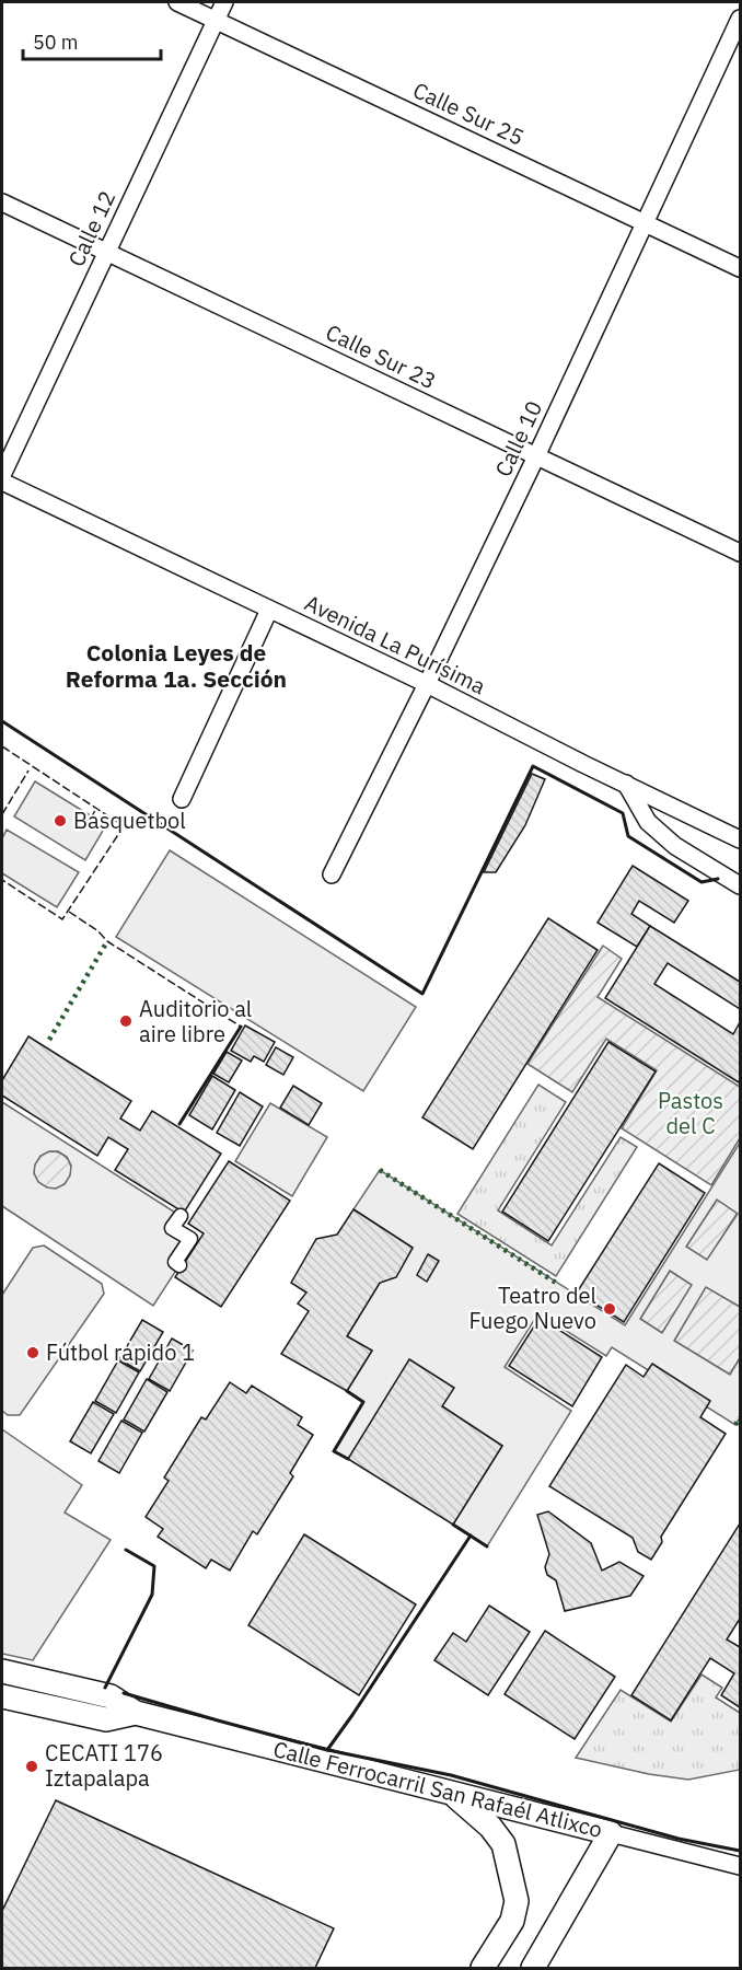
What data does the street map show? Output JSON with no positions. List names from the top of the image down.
{
  "streets": {
    "main road": ["Calle Ferrocarril San Rafaél Atlixco"],
    "street": [
      "Calle Sur 25",
      "Calle 12",
      "Calle Sur 23",
      "Calle 10",
      "Avenida La Purísima"
    ]
  },
  "crossings": [
    ["Calle Sur 25", "Calle 12"],
    ["Calle Sur 25", "Calle 10"],
    ["Calle 12", "Calle Sur 23"],
    ["Calle Sur 23", "Calle 10"],
    ["Calle 10", "Avenida La Purísima"]
  ],
  "districts": ["Colonia Leyes de Reforma 1a. Sección"],
  "parks": ["Pastos del C"],
  "places": [
    "Básquetbol",
    "Auditorio al aire libre",
    "Teatro del Fuego Nuevo",
    "Fútbol rápido 1",
    "CECATI 176 Iztapalapa"
  ],
  "scale_bar": "50 m"
}
